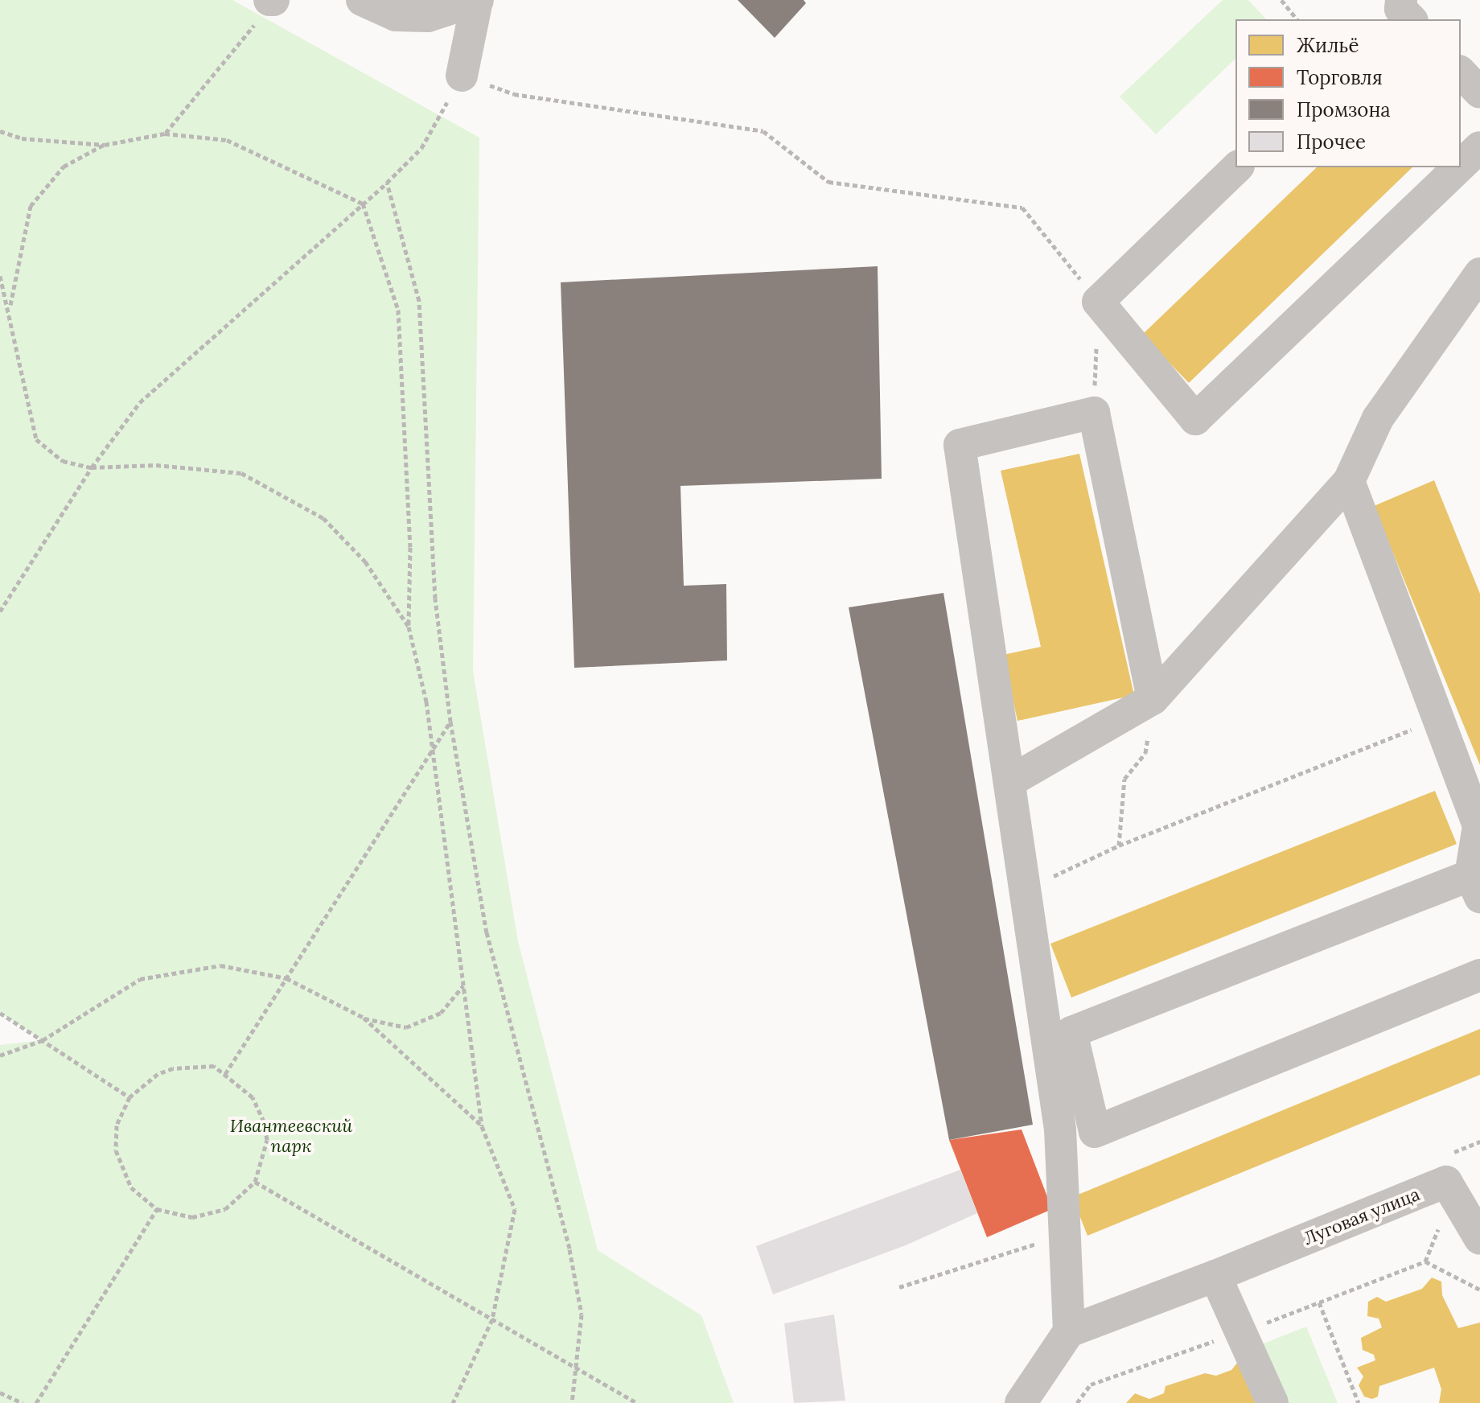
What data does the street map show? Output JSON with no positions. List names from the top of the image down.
{
  "streets": {
    "street": ["Луговая улица"]
  },
  "parks": ["Ивантеевский парк"],
  "legend": [
    "Жильё",
    "Торговля",
    "Промзона",
    "Прочее"
  ]
}
